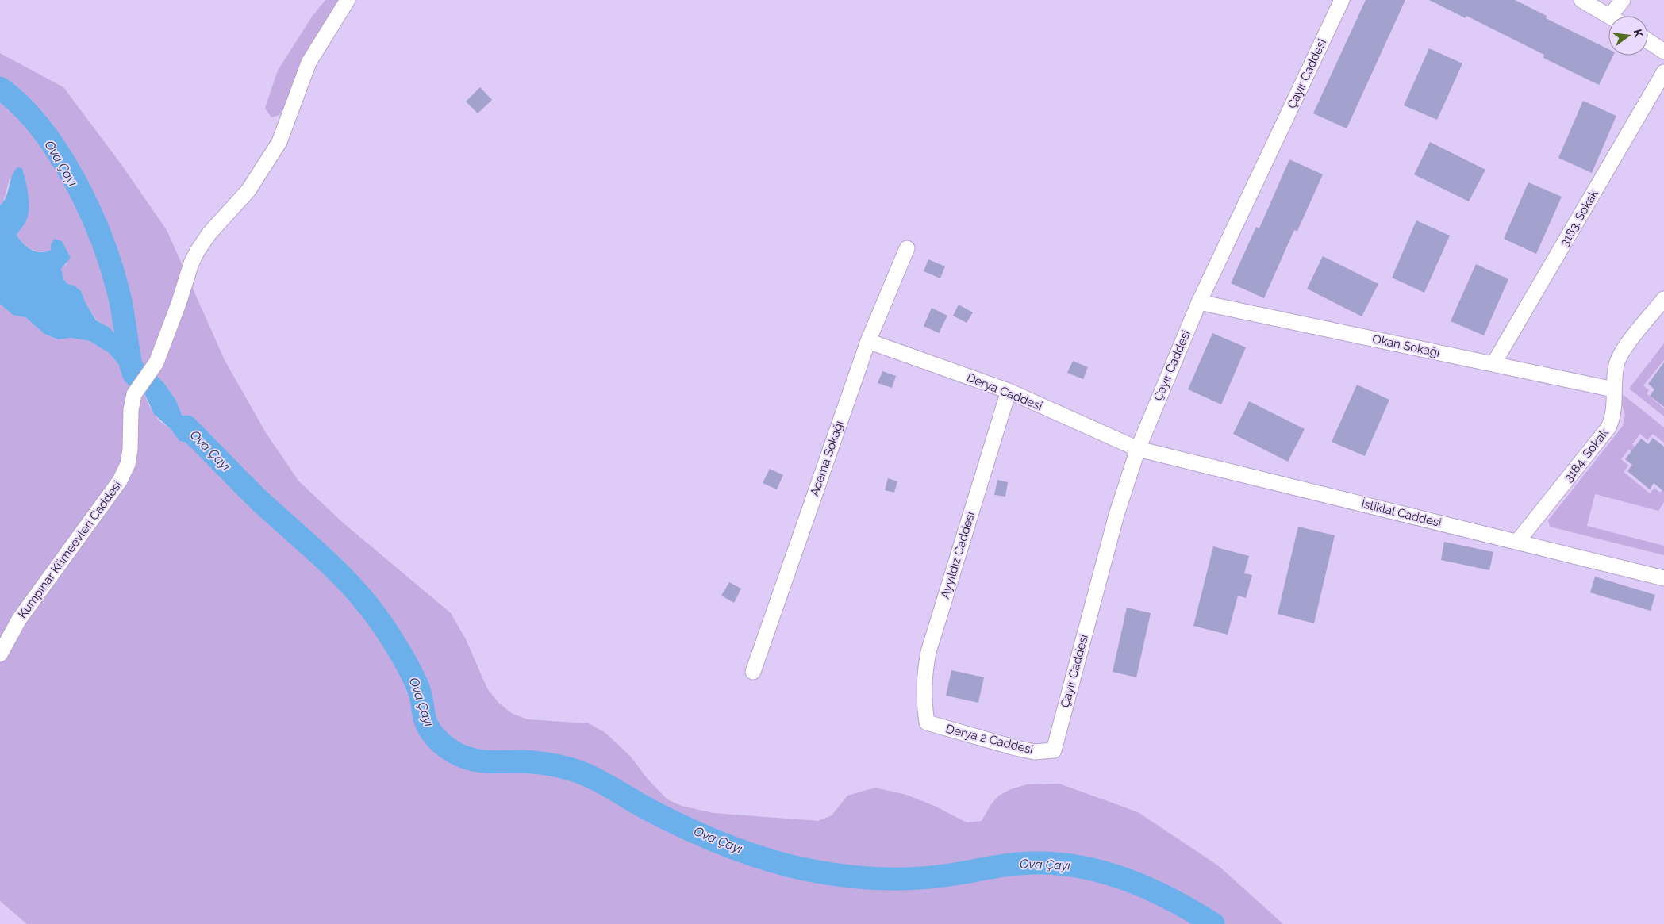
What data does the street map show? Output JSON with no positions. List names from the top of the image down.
{
  "streets": {
    "street": [
      "Çayır Caddesi",
      "3183. Sokak",
      "Okan Sokağı",
      "Derya Caddesi",
      "3184. Sokak",
      "Acema Sokağı",
      "İstiklal Caddesi",
      "Kumpınar Kümeevleri Caddesi",
      "Ayyıldız Caddesi",
      "Derya 2 Caddesi"
    ]
  },
  "crossings": [
    ["Çayır Caddesi", "Okan Sokağı"],
    ["Çayır Caddesi", "Derya Caddesi"],
    ["Çayır Caddesi", "İstiklal Caddesi"],
    ["Çayır Caddesi", "Derya 2 Caddesi"],
    ["3183. Sokak", "Okan Sokağı"],
    ["Okan Sokağı", "3184. Sokak"],
    ["Derya Caddesi", "Acema Sokağı"],
    ["Derya Caddesi", "İstiklal Caddesi"],
    ["Derya Caddesi", "Ayyıldız Caddesi"],
    ["3184. Sokak", "İstiklal Caddesi"],
    ["Ayyıldız Caddesi", "Derya 2 Caddesi"]
  ],
  "water": ["Ova Çayı"],
  "north": "right"
}
